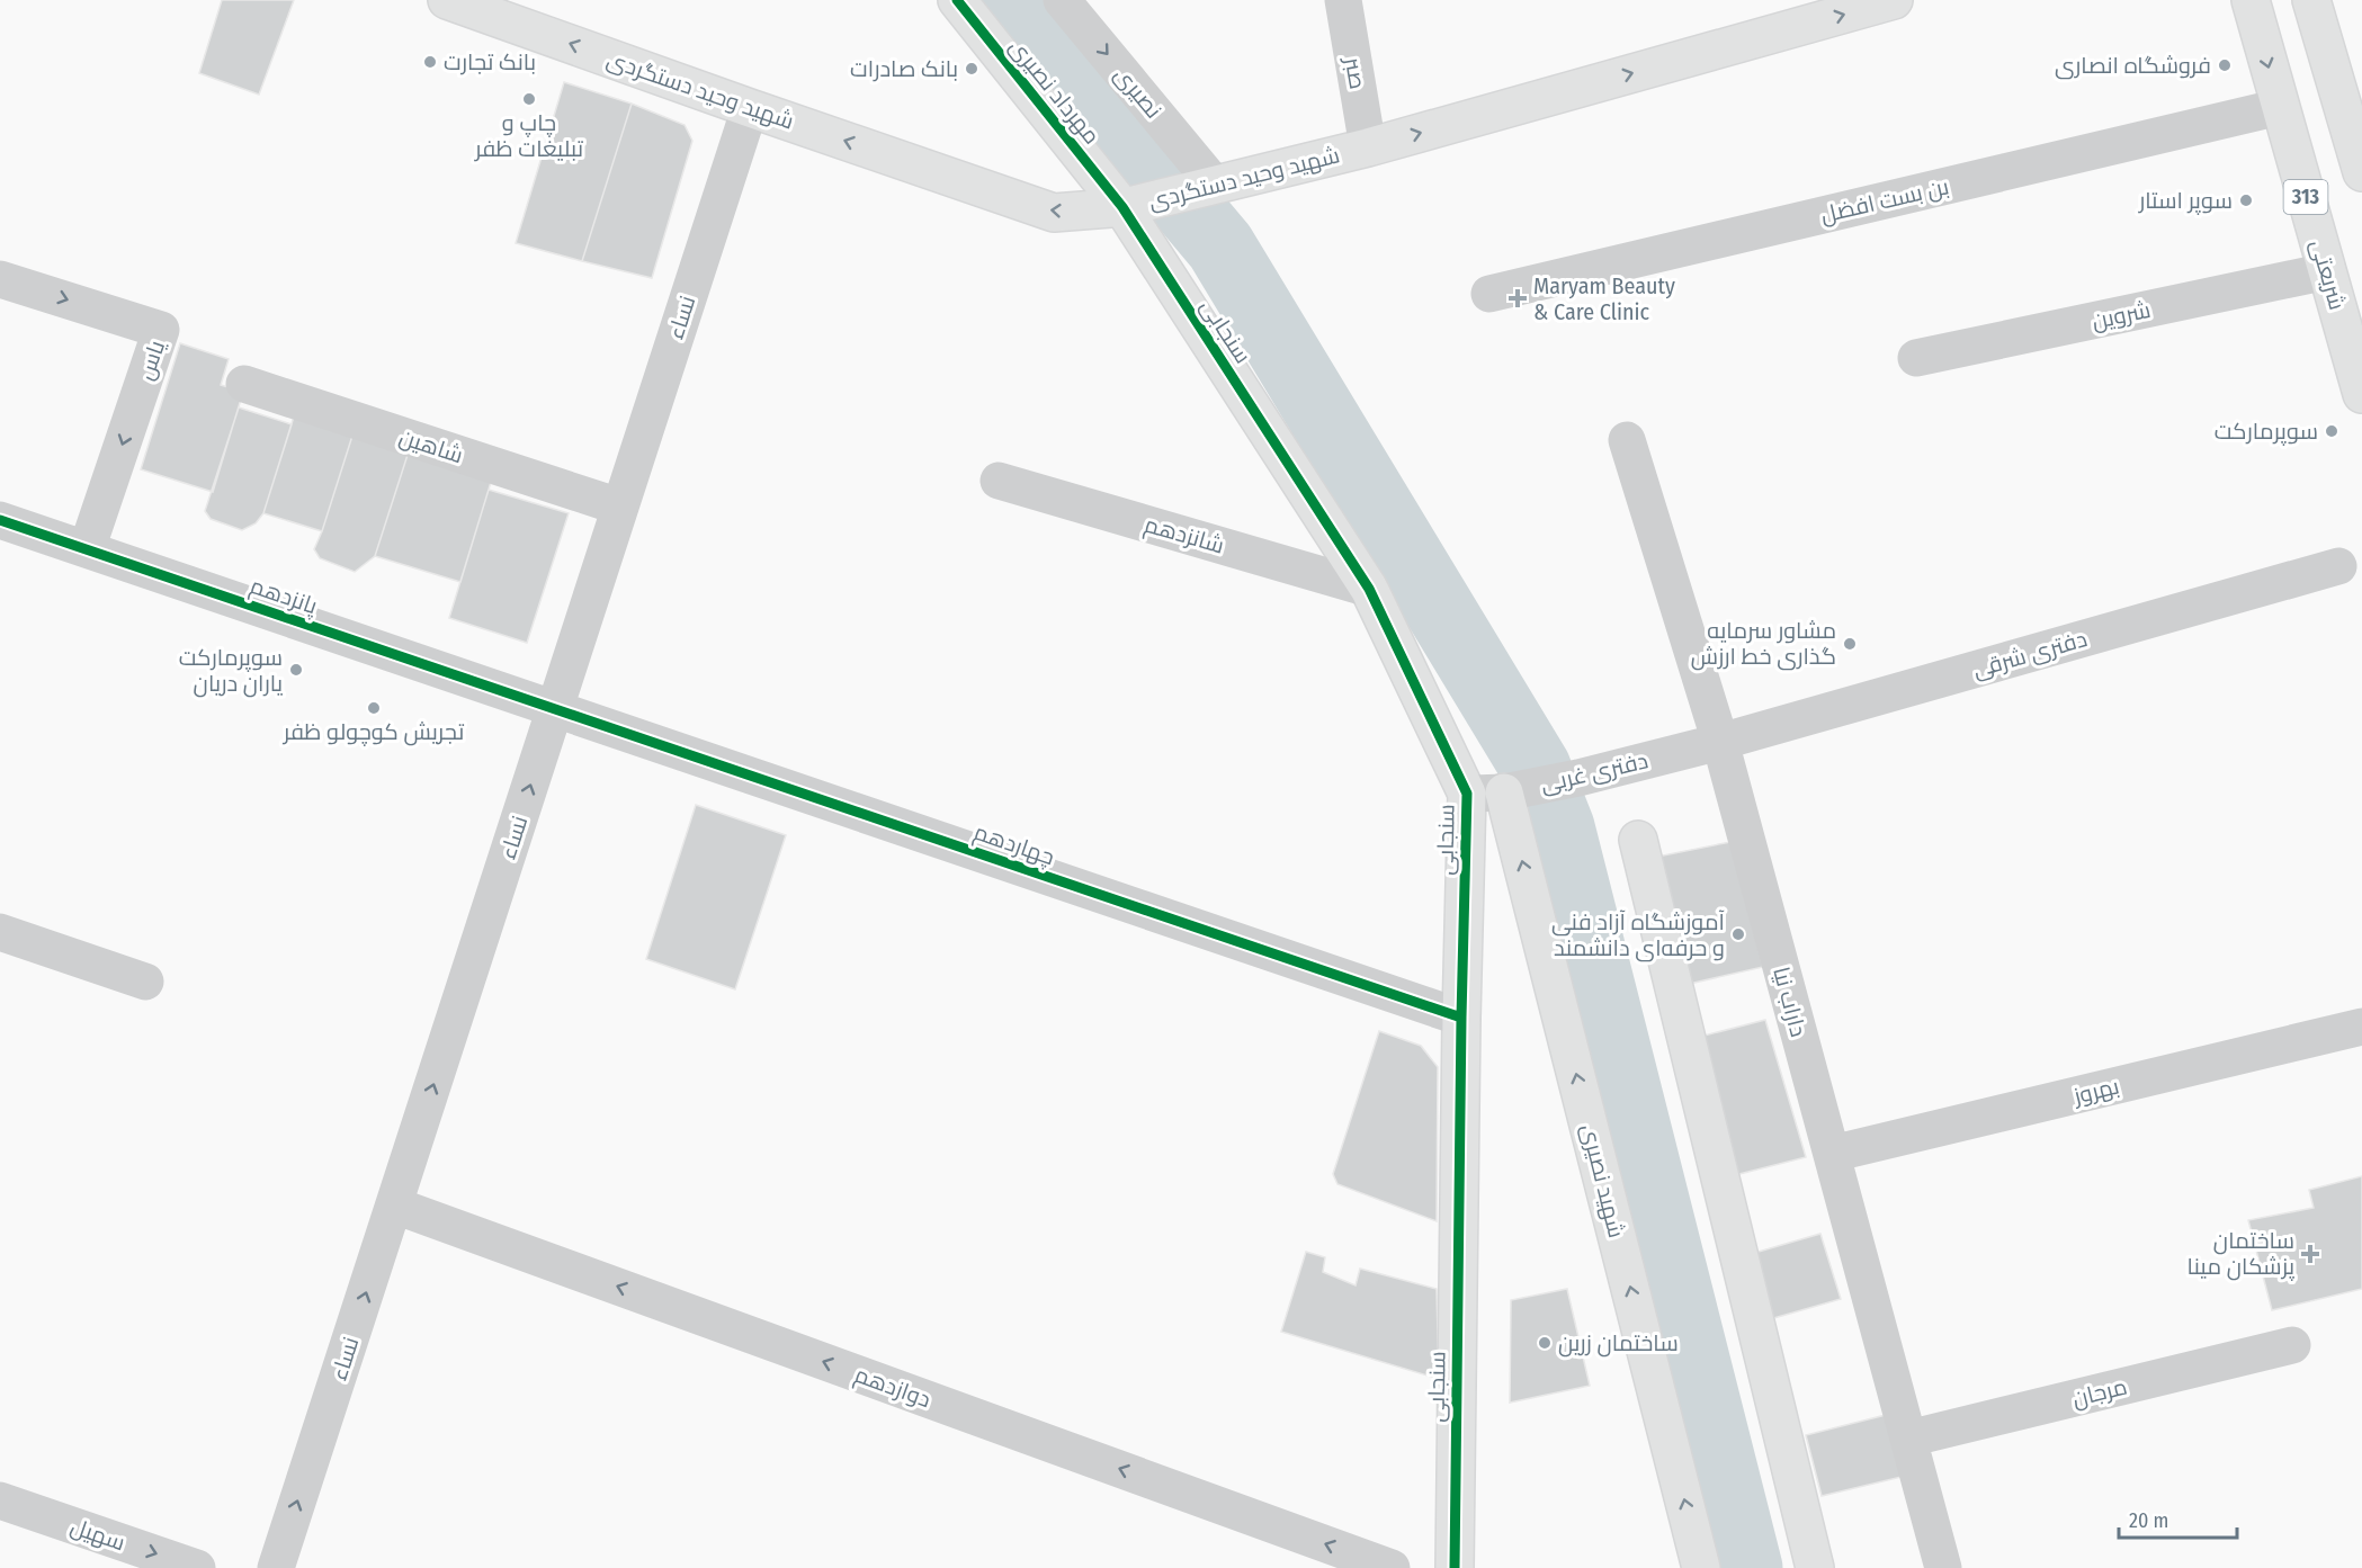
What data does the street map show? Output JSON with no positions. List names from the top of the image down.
{
  "streets": {
    "street": [
      "صبر",
      "شهید وحید دستگردی",
      "مهرداد نصیری",
      "نصیری",
      "313",
      "بن بست افضل",
      "شریعتی",
      "شروین",
      "نساء",
      "سنجابی",
      "یاس",
      "شاهین",
      "شانزدهم",
      "پانزدهم",
      "دفتری شرقی",
      "دفتری غربی",
      "چهاردهم",
      "داراب نیا",
      "بهروز",
      "شهید نصیری",
      "دوازدهم",
      "مرجان",
      "سهیل"
    ]
  },
  "crossings": [
    ["صبر", "شهید وحید دستگردی"],
    ["شهید وحید دستگردی", "مهرداد نصیری"],
    ["شهید وحید دستگردی", "نصیری"],
    ["شهید وحید دستگردی", "نساء"],
    ["شهید وحید دستگردی", "سنجابی"],
    ["مهرداد نصیری", "سنجابی"],
    ["بن بست افضل", "شریعتی"],
    ["شریعتی", "شروین"],
    ["نساء", "شاهین"],
    ["نساء", "پانزدهم"],
    ["نساء", "چهاردهم"],
    ["نساء", "دوازدهم"],
    ["سنجابی", "شانزدهم"],
    ["سنجابی", "دفتری غربی"],
    ["سنجابی", "چهاردهم"],
    ["یاس", "پانزدهم"],
    ["پانزدهم", "چهاردهم"],
    ["دفتری شرقی", "دفتری غربی"],
    ["دفتری شرقی", "داراب نیا"],
    ["دفتری غربی", "داراب نیا"],
    ["دفتری غربی", "شهید نصیری"],
    ["داراب نیا", "بهروز"],
    ["داراب نیا", "مرجان"]
  ],
  "one_way": [
    "نصیری",
    "نساء",
    "دوازدهم",
    "سهیل"
  ],
  "places": {
    "other": [
      "بانک تجارت",
      "فروشگاه انصاری",
      "بانک صادرات",
      "چاپ و تبلیغات ظفر",
      "سوپر استار",
      "سوپرمارکت",
      "مشاور سرمایه‌ گذاری خط ارزش",
      "سوپرمارکت یاران دریان",
      "تجریش کوچولو ظفر",
      "آموزشگاه آزاد فنی و حرفه‌ای دانشمند",
      "ساختمان زرین"
    ],
    "health": ["Maryam Beauty & Care Clinic", "ساختمان پزشكان مينا"]
  },
  "scale_bar": "20 m"
}
